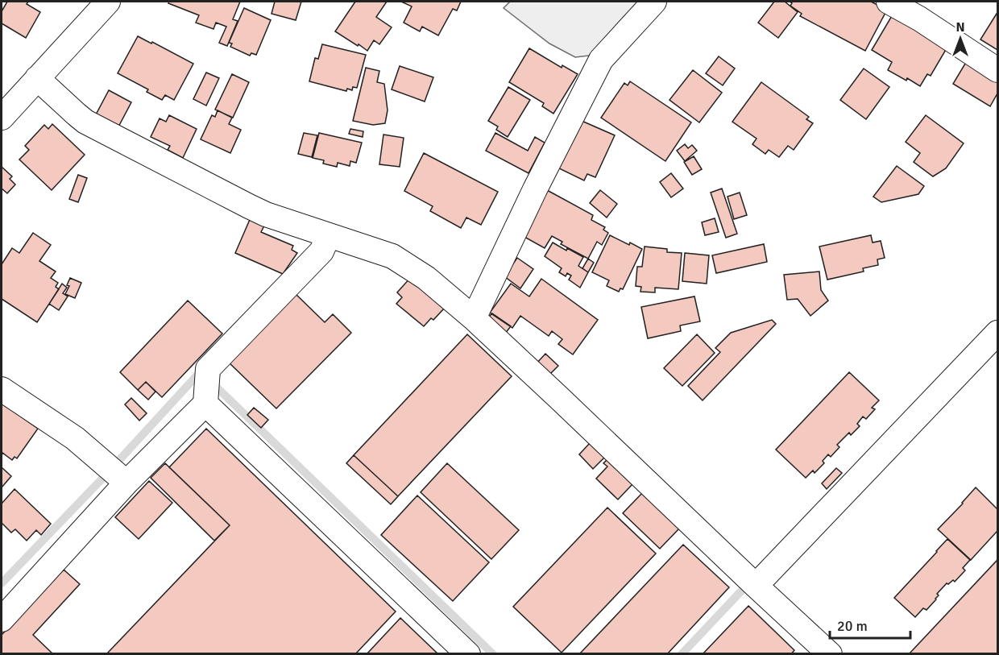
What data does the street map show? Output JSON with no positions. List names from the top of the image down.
{
  "scale_bar": "20 m",
  "north": "top"
}
